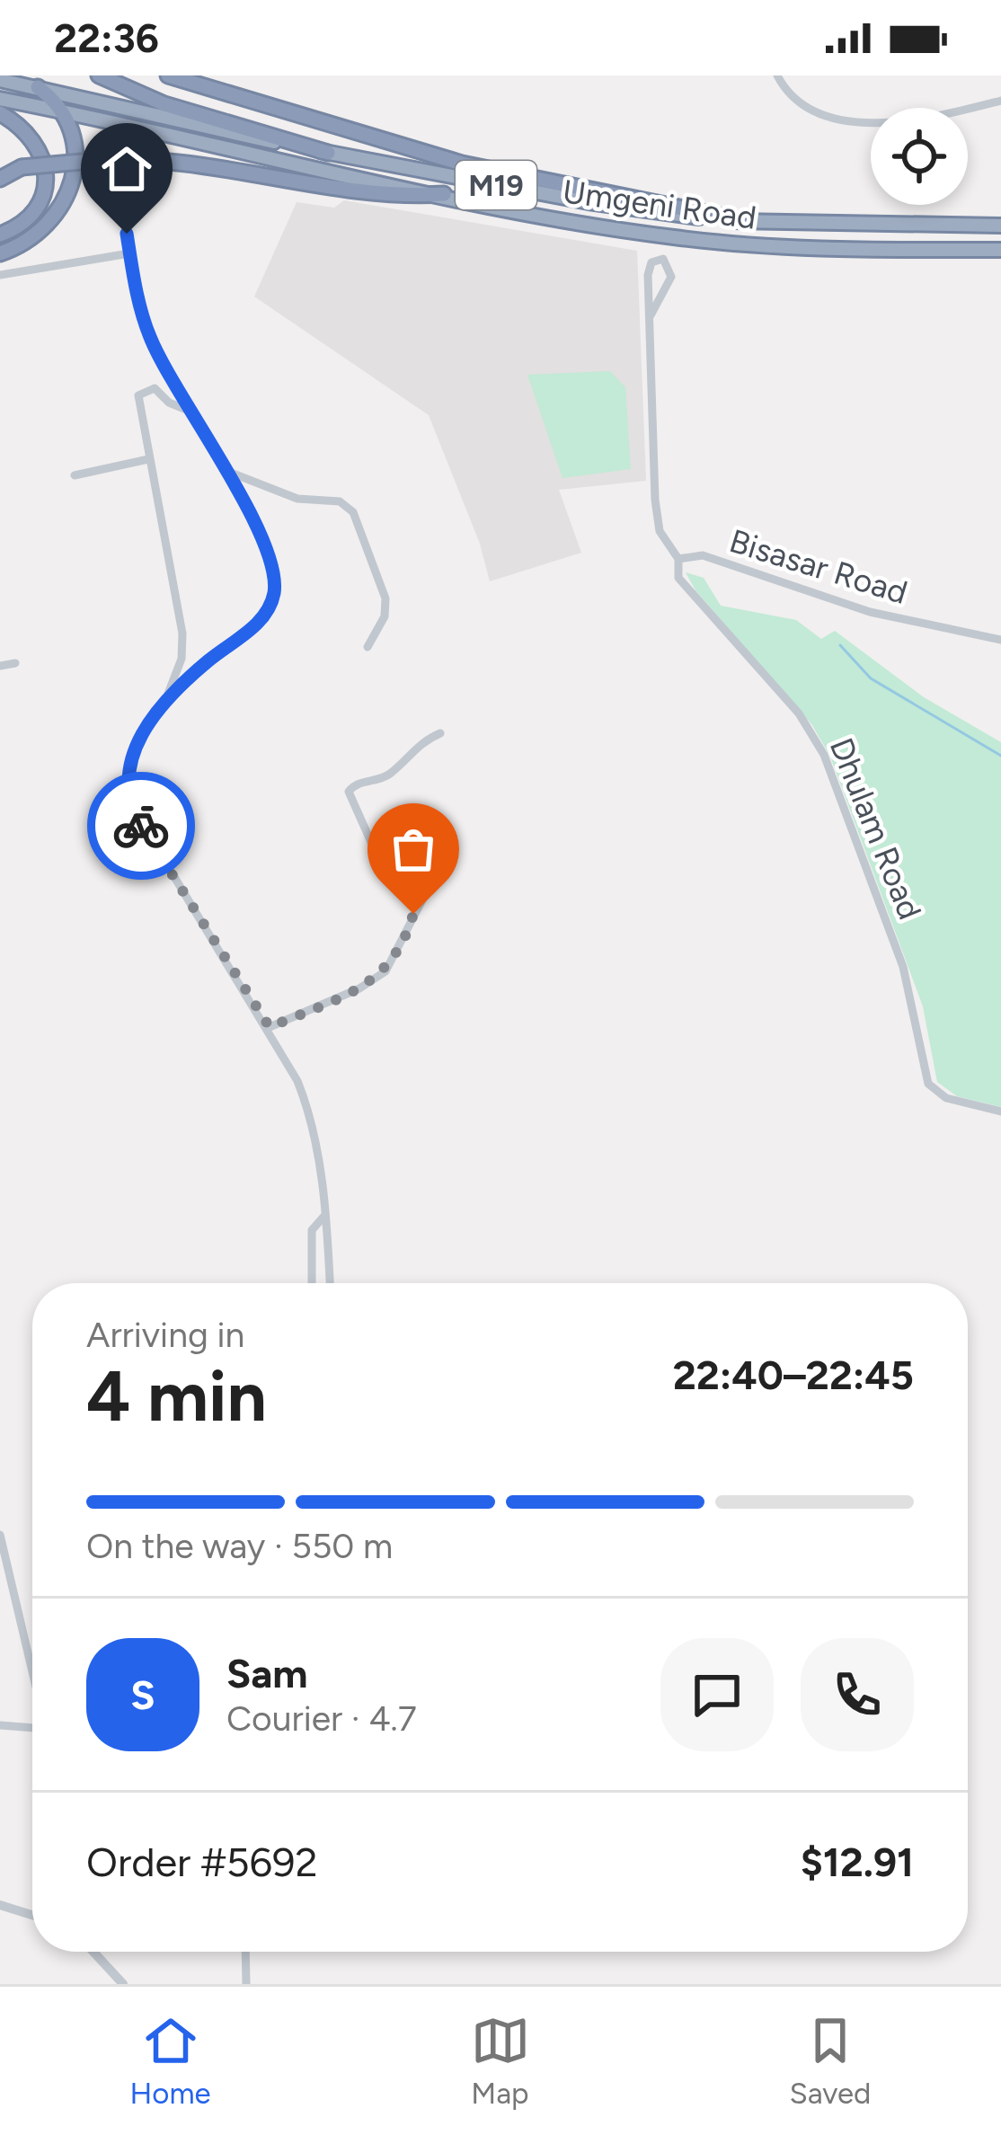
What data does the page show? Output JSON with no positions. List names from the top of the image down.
{
  "streets": {
    "highway": ["M19", "Umgeni Road"],
    "street": ["Bisasar Road", "Dhulam Road"]
  },
  "crossings": [
    ["Bisasar Road", "Dhulam Road"]
  ],
  "page": {
    "status": "22:36",
    "heading": ["4 min", "Arriving in", "22:40–22:45"],
    "panel": [
      "Sam",
      "Courier · 4.7",
      "Order #5692",
      "$12.91"
    ],
    "bar": "On the way · 550 m",
    "round": "S",
    "tabs": ["Home", "Map", "Saved"]
  }
}
